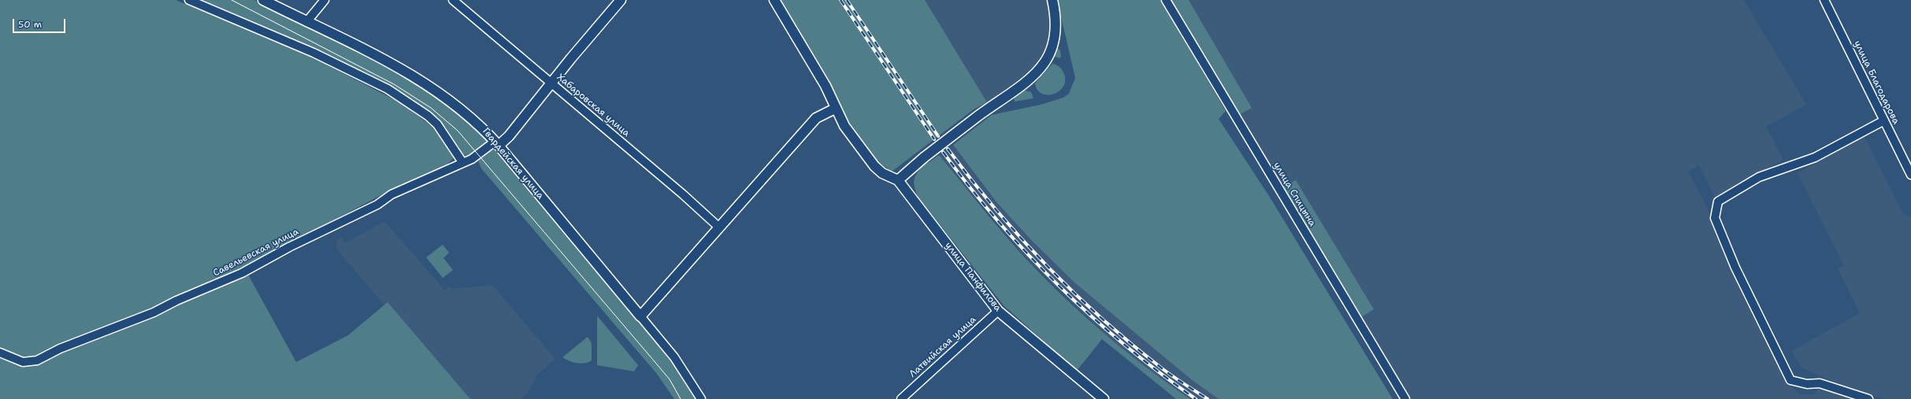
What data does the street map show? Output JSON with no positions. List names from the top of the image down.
{
  "streets": {
    "main road": ["Гвардейская улица", "улица Панфилова"],
    "street": [
      "улица Благодарова",
      "Хабаровская улица",
      "улица Спицына",
      "Савельевская улица",
      "Латвийская улица"
    ]
  },
  "crossings": [
    ["Гвардейская улица", "Савельевская улица"],
    ["улица Панфилова", "Латвийская улица"]
  ],
  "scale_bar": "50 m"
}
